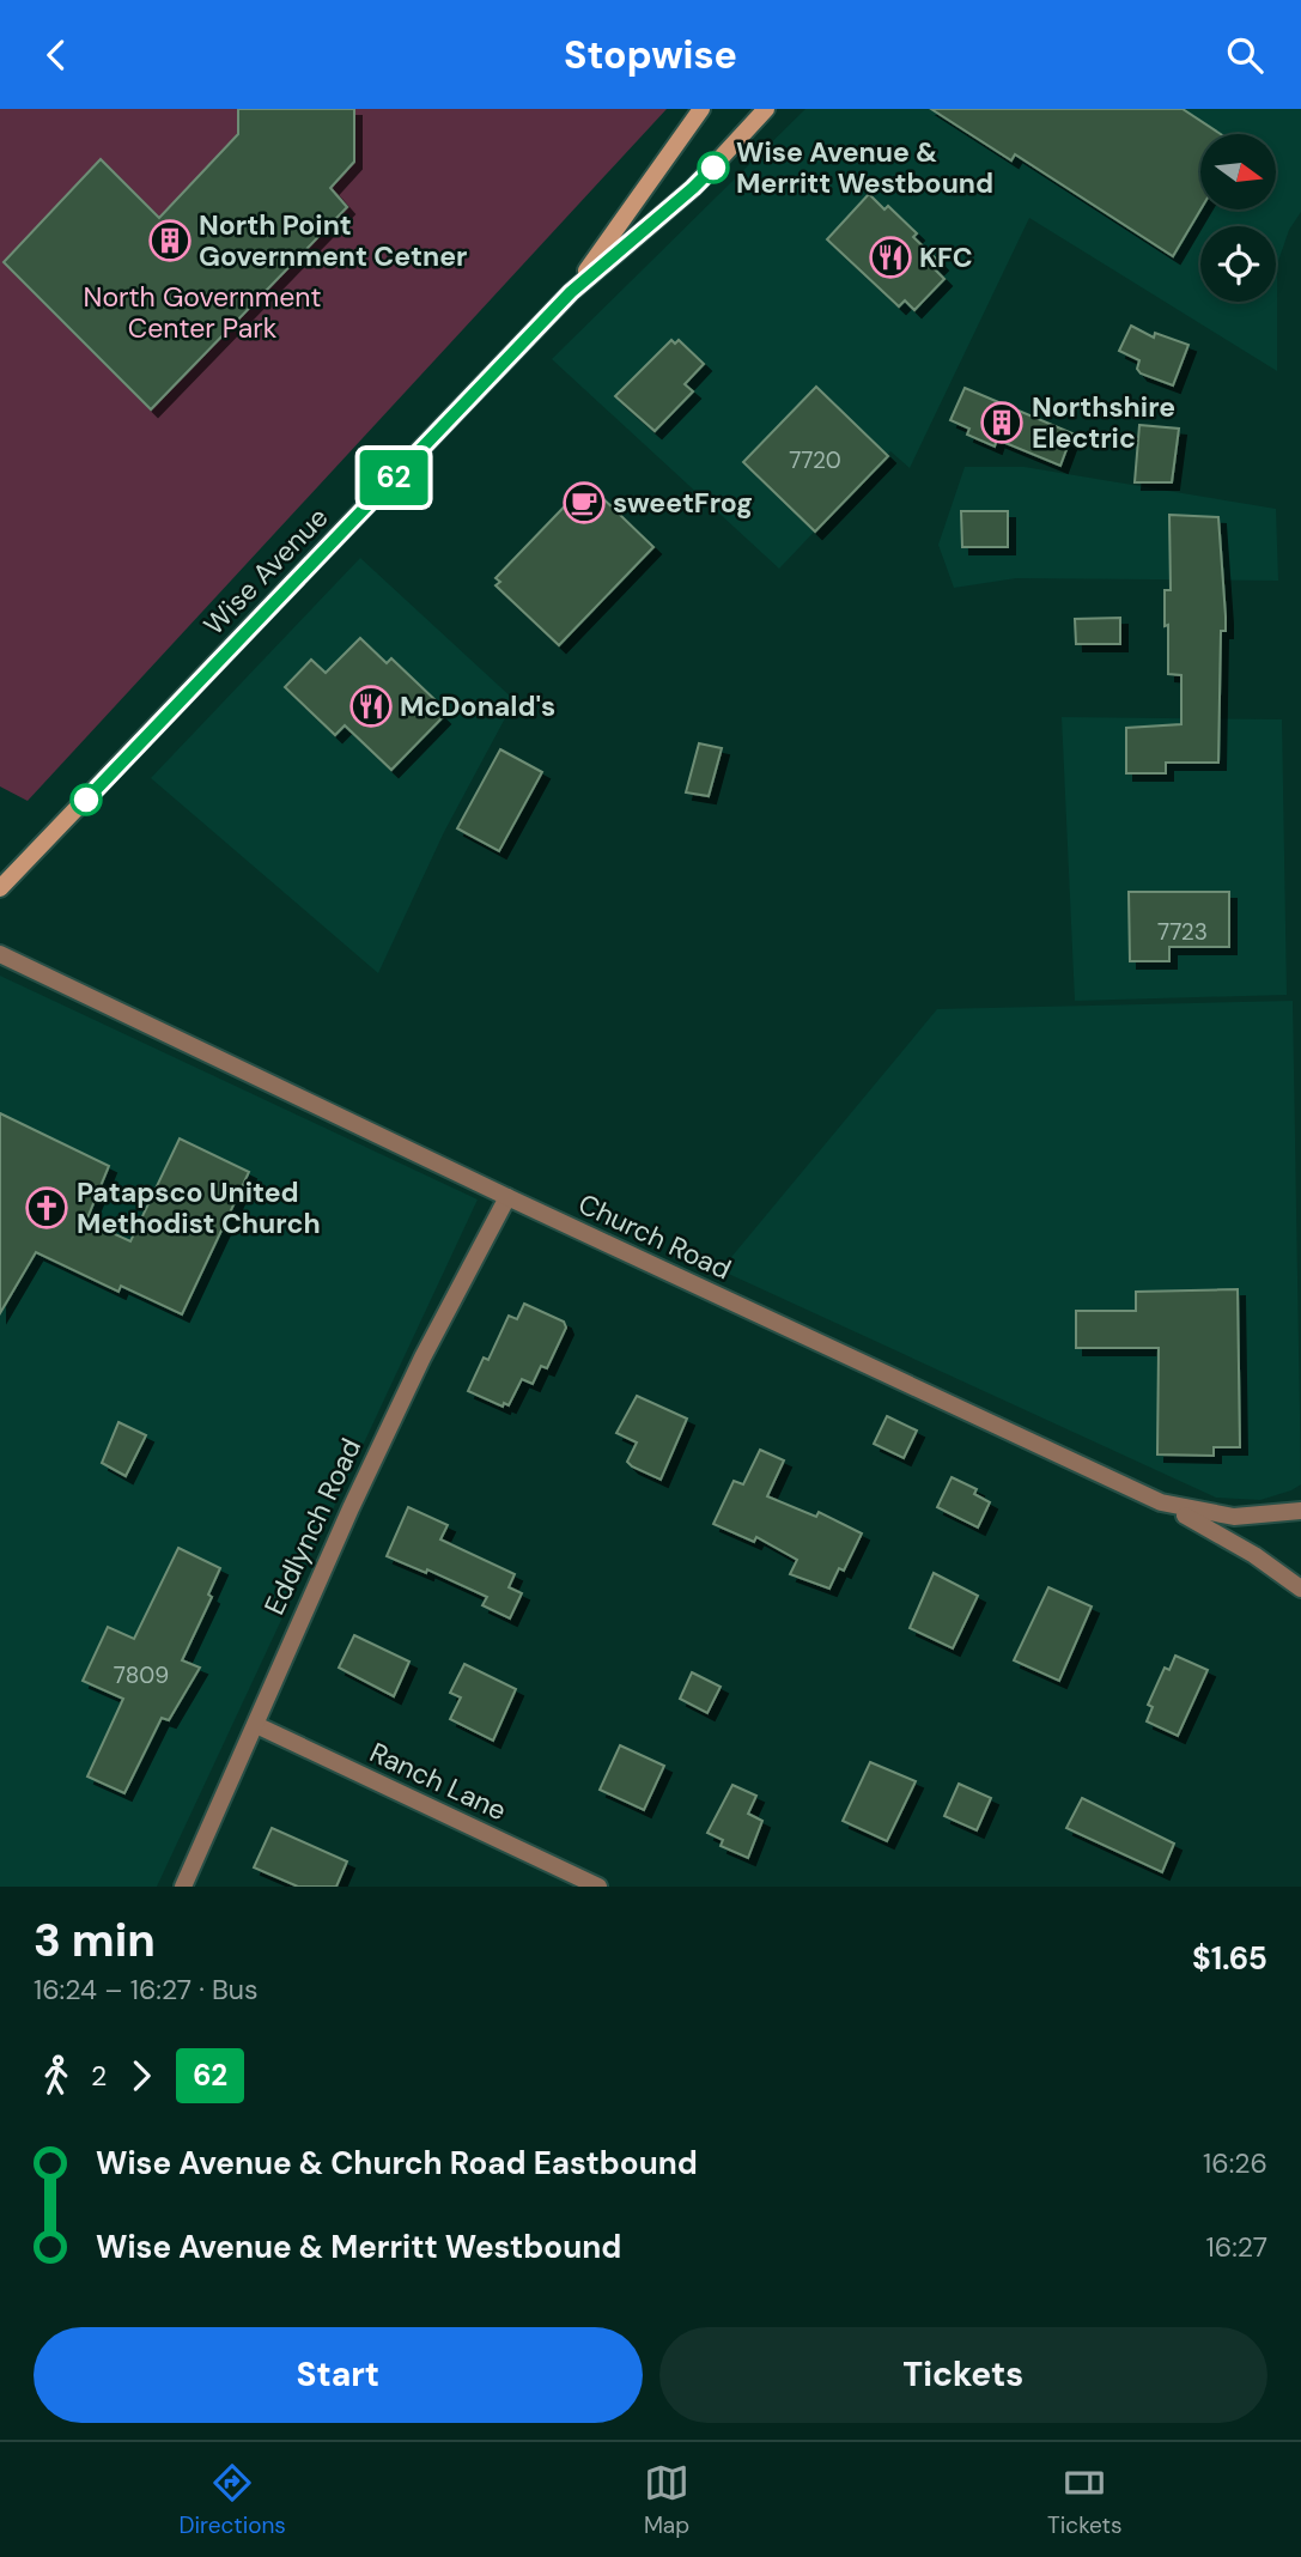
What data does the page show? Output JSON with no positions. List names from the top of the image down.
{
  "streets": {
    "main road": ["Wise Avenue"],
    "street": ["Church Road", "Eddlynch Road", "Ranch Lane"]
  },
  "crossings": [
    ["Church Road", "Eddlynch Road"],
    ["Eddlynch Road", "Ranch Lane"]
  ],
  "parks": ["North Government Center Park"],
  "places": {
    "other": ["Wise Avenue & Merritt Westbound"],
    "building": ["North Point Government Cetner", "Northshire Electric"],
    "restaurant": ["KFC", "McDonald's"],
    "cafe": ["sweetFrog"],
    "church": ["Patapsco United Methodist Church"]
  },
  "lines": ["bus line 62"],
  "house_numbers": ["7720", "7723", "7809"],
  "north": "right",
  "page": {
    "header": "Stopwise",
    "on_map": "62",
    "heading": ["3 min", "16:24 – 16:27 · Bus", "$1.65"],
    "legs": ["2", "62"],
    "list": [
      {
        "name": "Wise Avenue & Church Road Eastbound",
        "value": "16:26"
      },
      {
        "name": "Wise Avenue & Merritt Westbound",
        "value": "16:27"
      }
    ],
    "buttons": ["Start", "Tickets"],
    "tabs": ["Directions", "Map", "Tickets"]
  }
}
